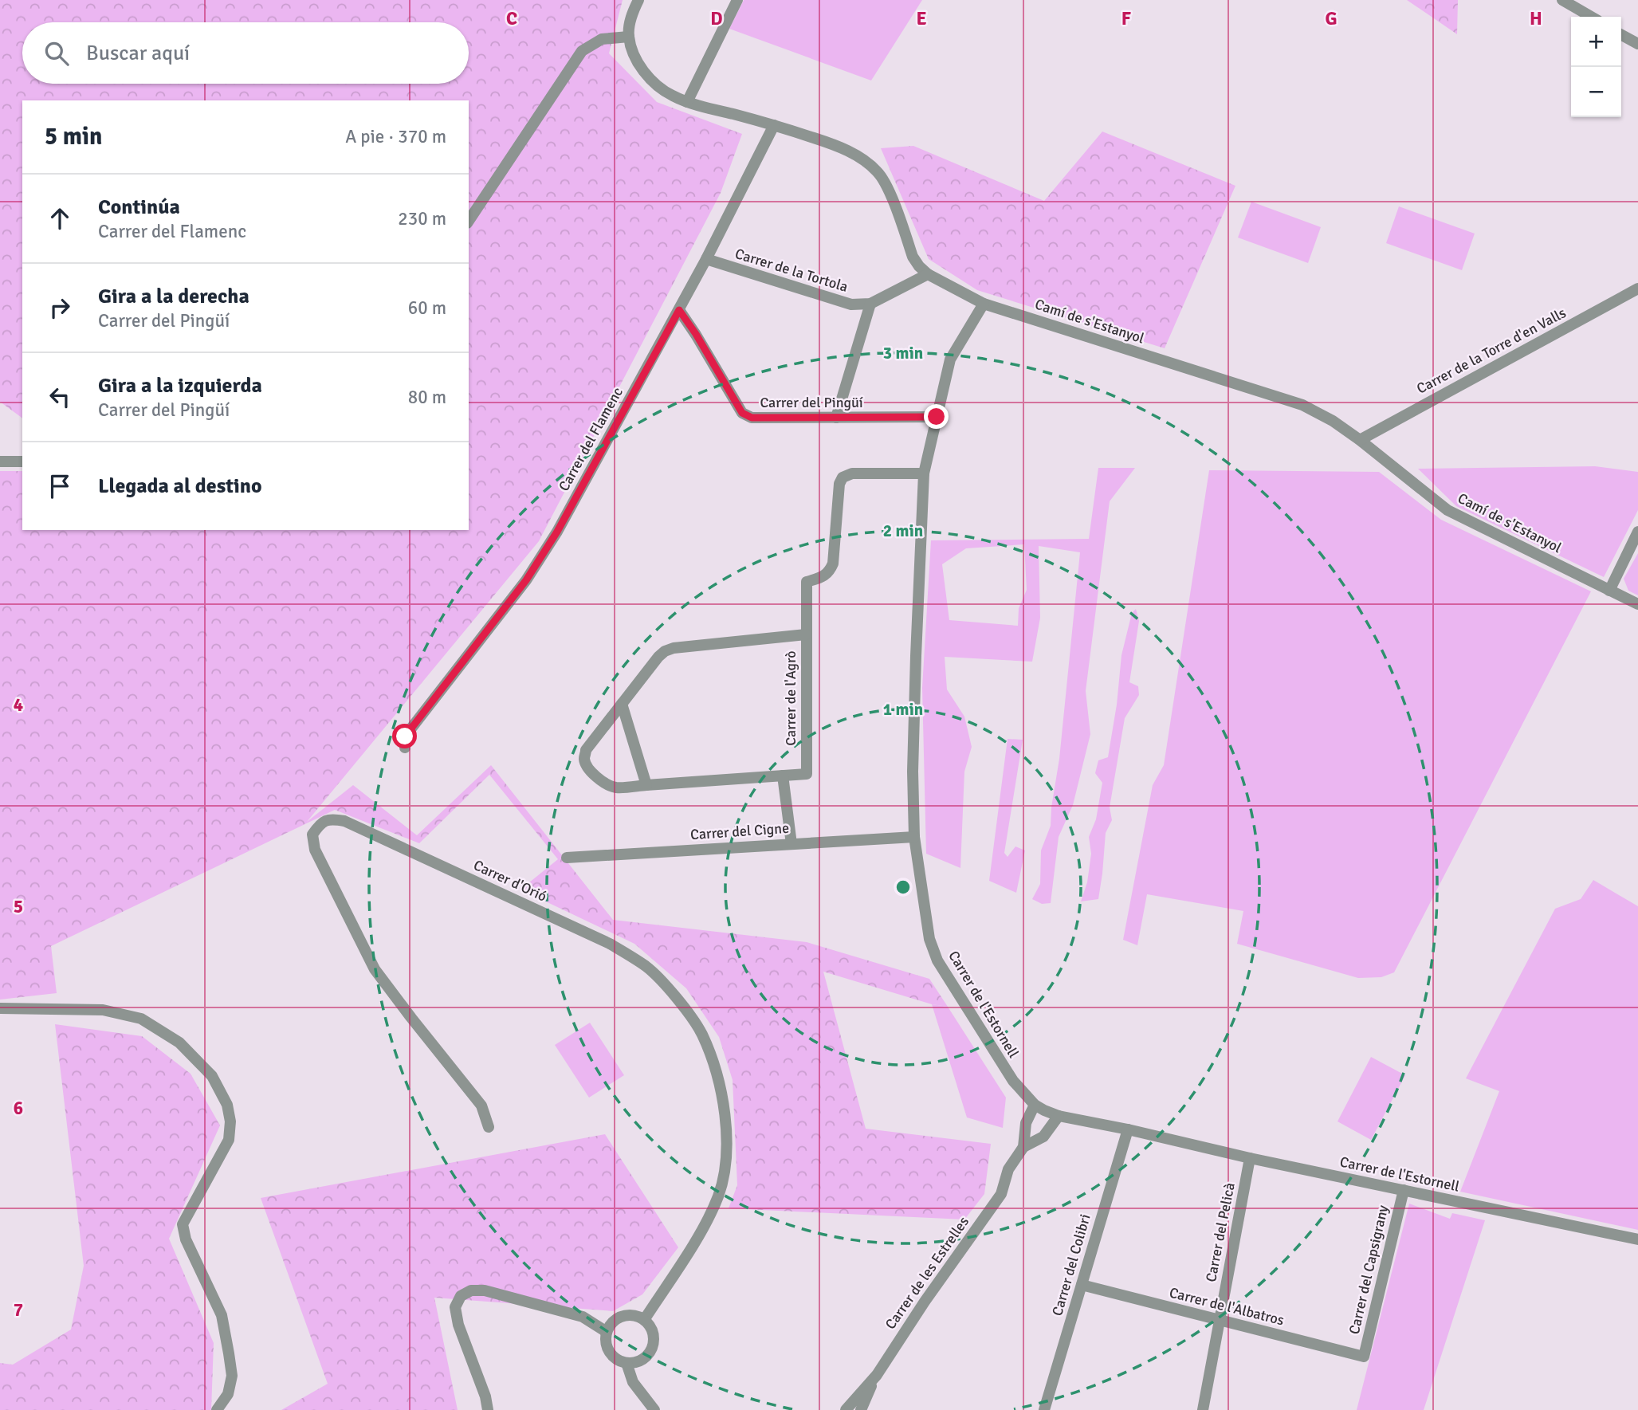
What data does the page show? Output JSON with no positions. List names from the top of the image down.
{
  "streets": {
    "street": [
      "Carrer de la Tortola",
      "Camí de s'Estanyol",
      "Carrer de la Torre d'en Valls",
      "Carrer del Pingüí",
      "Carrer del Flamenc",
      "Carrer de l'Agrò",
      "Carrer del Cigne",
      "Carrer d'Orió",
      "Carrer de l'Estornell",
      "Carrer del Pelicà",
      "Carrer del Colibri",
      "Carrer del Capsigrany",
      "Carrer de les Estrelles",
      "Carrer de l'Albatros"
    ]
  },
  "crossings": [
    ["Carrer de la Tortola", "Carrer del Flamenc"],
    ["Camí de s'Estanyol", "Carrer de la Torre d'en Valls"],
    ["Camí de s'Estanyol", "Carrer del Flamenc"],
    ["Camí de s'Estanyol", "Carrer de l'Estornell"],
    ["Carrer del Pingüí", "Carrer del Flamenc"],
    ["Carrer del Pingüí", "Carrer de l'Estornell"],
    ["Carrer de l'Agrò", "Carrer de l'Estornell"],
    ["Carrer del Cigne", "Carrer de l'Estornell"],
    ["Carrer de l'Estornell", "Carrer del Pelicà"],
    ["Carrer de l'Estornell", "Carrer del Colibri"],
    ["Carrer de l'Estornell", "Carrer del Capsigrany"],
    ["Carrer de l'Estornell", "Carrer de les Estrelles"],
    ["Carrer del Pelicà", "Carrer de l'Albatros"],
    ["Carrer del Colibri", "Carrer de l'Albatros"],
    ["Carrer del Capsigrany", "Carrer de l'Albatros"]
  ],
  "page": {
    "map_buttons": ["+", "−"],
    "search": "Buscar aquí",
    "heading": ["5 min", "A pie · 370 m"],
    "list": [
      ["Continúa", "Carrer del Flamenc", "230 m"],
      ["Gira a la derecha", "Carrer del Pingüí", "60 m"],
      ["Gira a la izquierda", "Carrer del Pingüí", "80 m"],
      "Llegada al destino"
    ]
  },
  "grid": {
    "columns": [
      "C",
      "D",
      "E",
      "F",
      "G",
      "H"
    ],
    "rows": [
      "4",
      "5",
      "6",
      "7"
    ]
  },
  "rings": ["3 min", "2 min", "1 min"]
}
